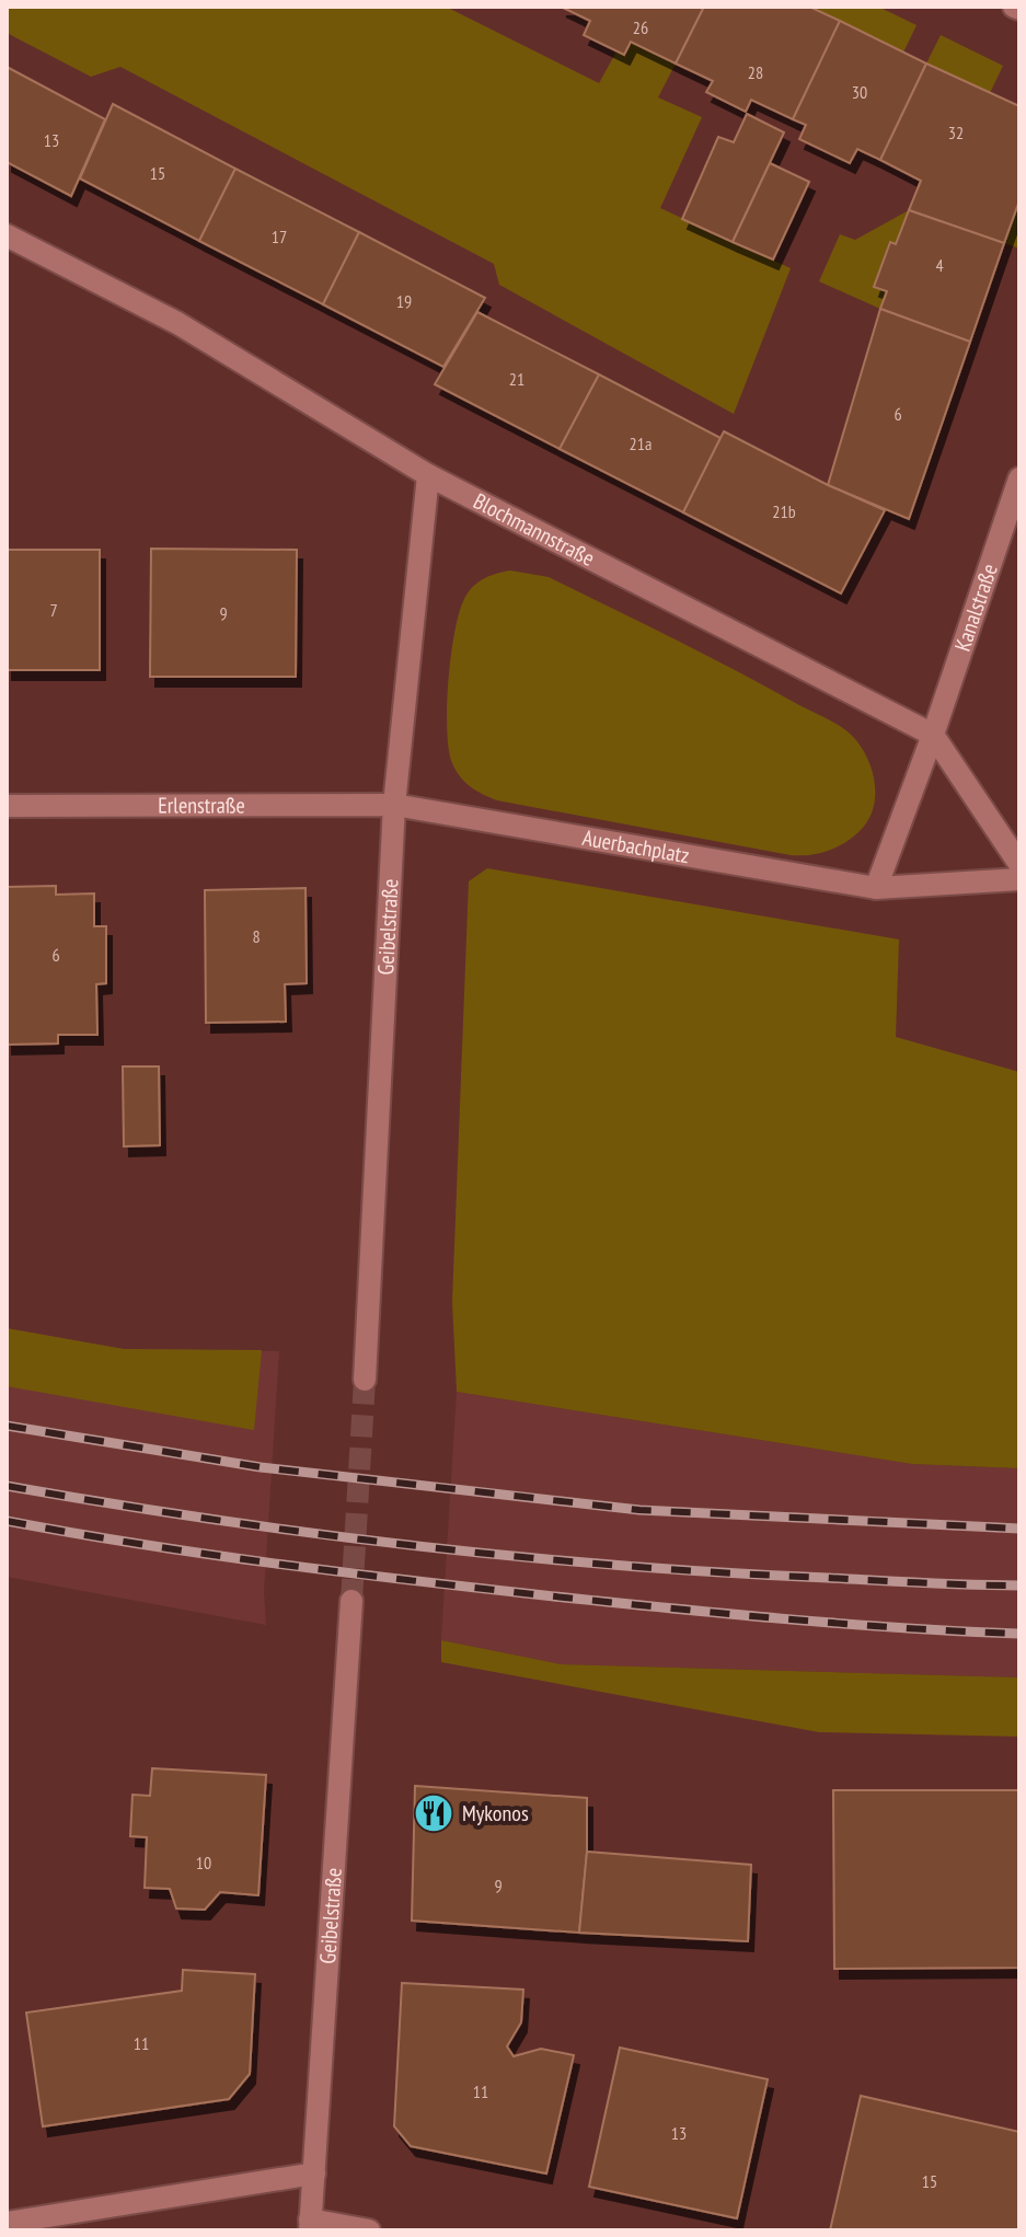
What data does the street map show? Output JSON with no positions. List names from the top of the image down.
{
  "streets": {
    "street": [
      "Blochmannstraße",
      "Kanalstraße",
      "Erlenstraße",
      "Auerbachplatz",
      "Geibelstraße"
    ]
  },
  "crossings": [
    ["Blochmannstraße", "Kanalstraße"],
    ["Blochmannstraße", "Geibelstraße"],
    ["Erlenstraße", "Auerbachplatz"],
    ["Erlenstraße", "Geibelstraße"],
    ["Auerbachplatz", "Geibelstraße"]
  ],
  "places": {
    "restaurant": ["Mykonos"]
  },
  "house_numbers": [
    "26",
    "28",
    "30",
    "32",
    "13",
    "15",
    "17",
    "4",
    "19",
    "21",
    "6",
    "21a",
    "21b",
    "7",
    "9",
    "8",
    "6",
    "10",
    "9",
    "11",
    "11",
    "13",
    "15"
  ]
}
